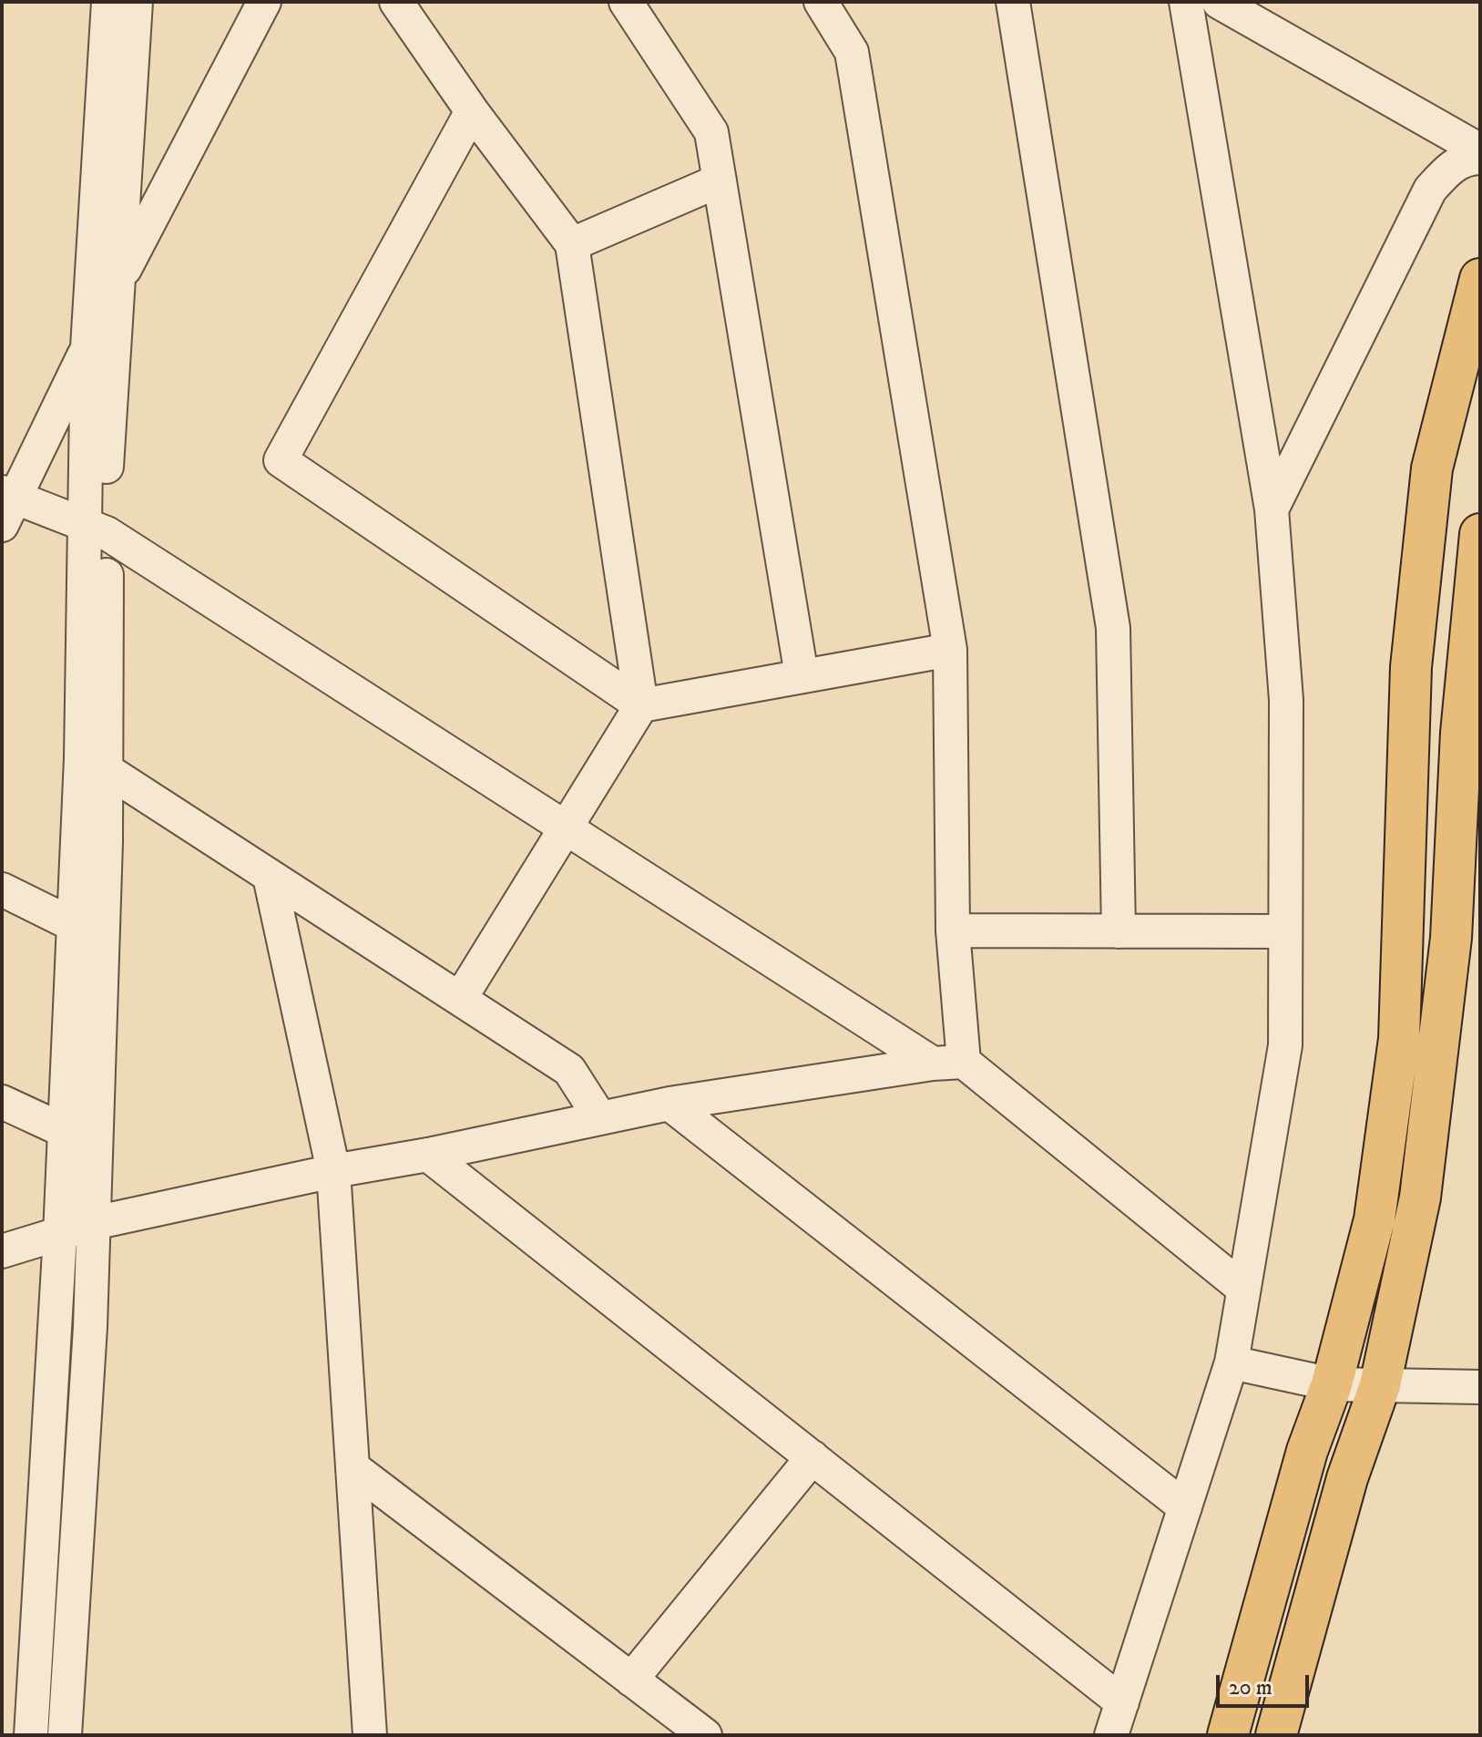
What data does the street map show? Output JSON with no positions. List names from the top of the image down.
{
  "scale_bar": "20 m"
}
